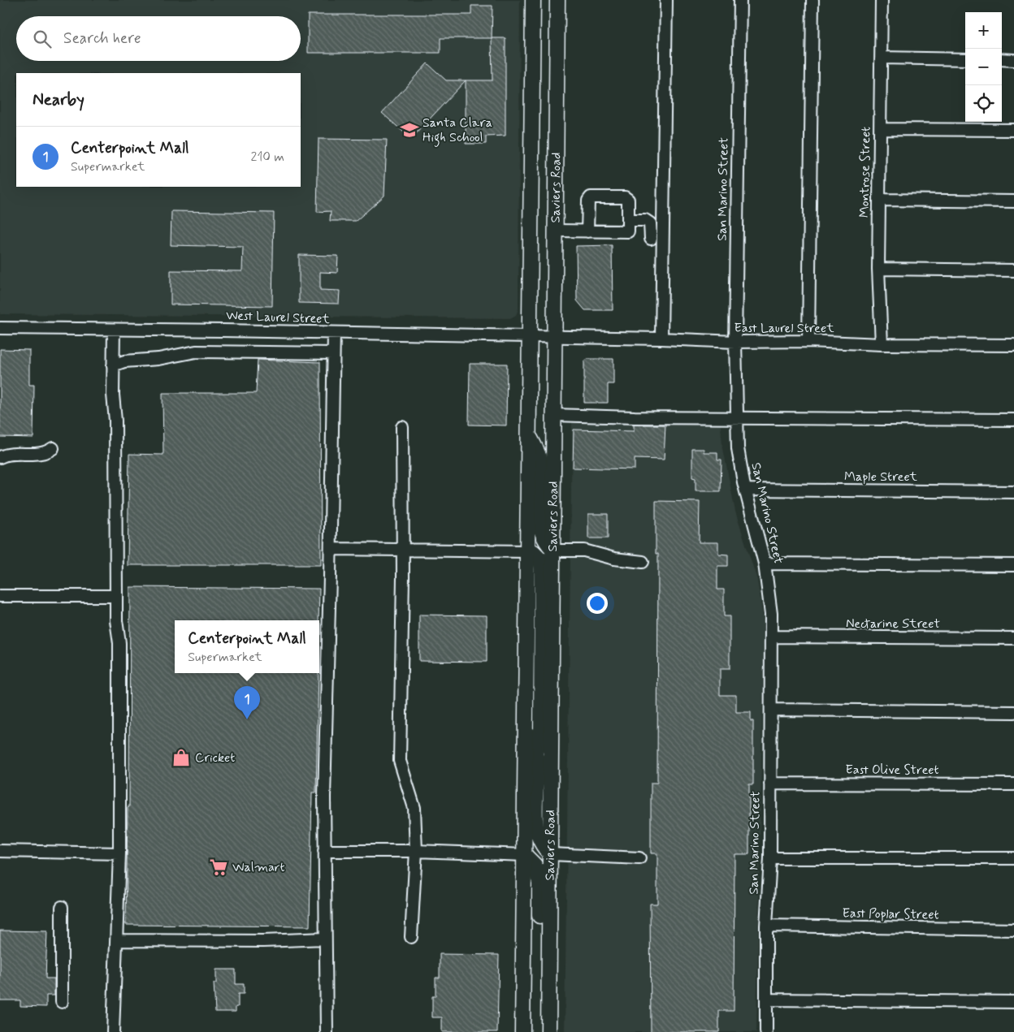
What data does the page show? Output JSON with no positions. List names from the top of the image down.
{
  "streets": {
    "main road": ["Saviers Road"],
    "street": [
      "Montrose Street",
      "San Marino Street",
      "West Laurel Street",
      "East Laurel Street",
      "Maple Street",
      "Nectarine Street",
      "East Olive Street",
      "East Poplar Street"
    ]
  },
  "crossings": [
    ["Montrose Street", "East Laurel Street"],
    ["Saviers Road", "West Laurel Street"],
    ["Saviers Road", "East Laurel Street"],
    ["San Marino Street", "East Laurel Street"],
    ["San Marino Street", "Maple Street"],
    ["San Marino Street", "Nectarine Street"],
    ["San Marino Street", "East Olive Street"],
    ["San Marino Street", "East Poplar Street"],
    ["West Laurel Street", "East Laurel Street"]
  ],
  "places": {
    "school or university": ["Santa Clara High School"],
    "shop": ["Cricket"],
    "supermarket": ["Walmart"]
  },
  "page": {
    "map_buttons": ["+", "−"],
    "search": "Search here",
    "heading": "Nearby",
    "list": [
      {
        "mark": "1",
        "name": "Centerpoint Mall",
        "note": "Supermarket",
        "value": "210 m"
      }
    ],
    "popup": ["Centerpoint Mall", "Supermarket"],
    "pins": "1"
  }
}
